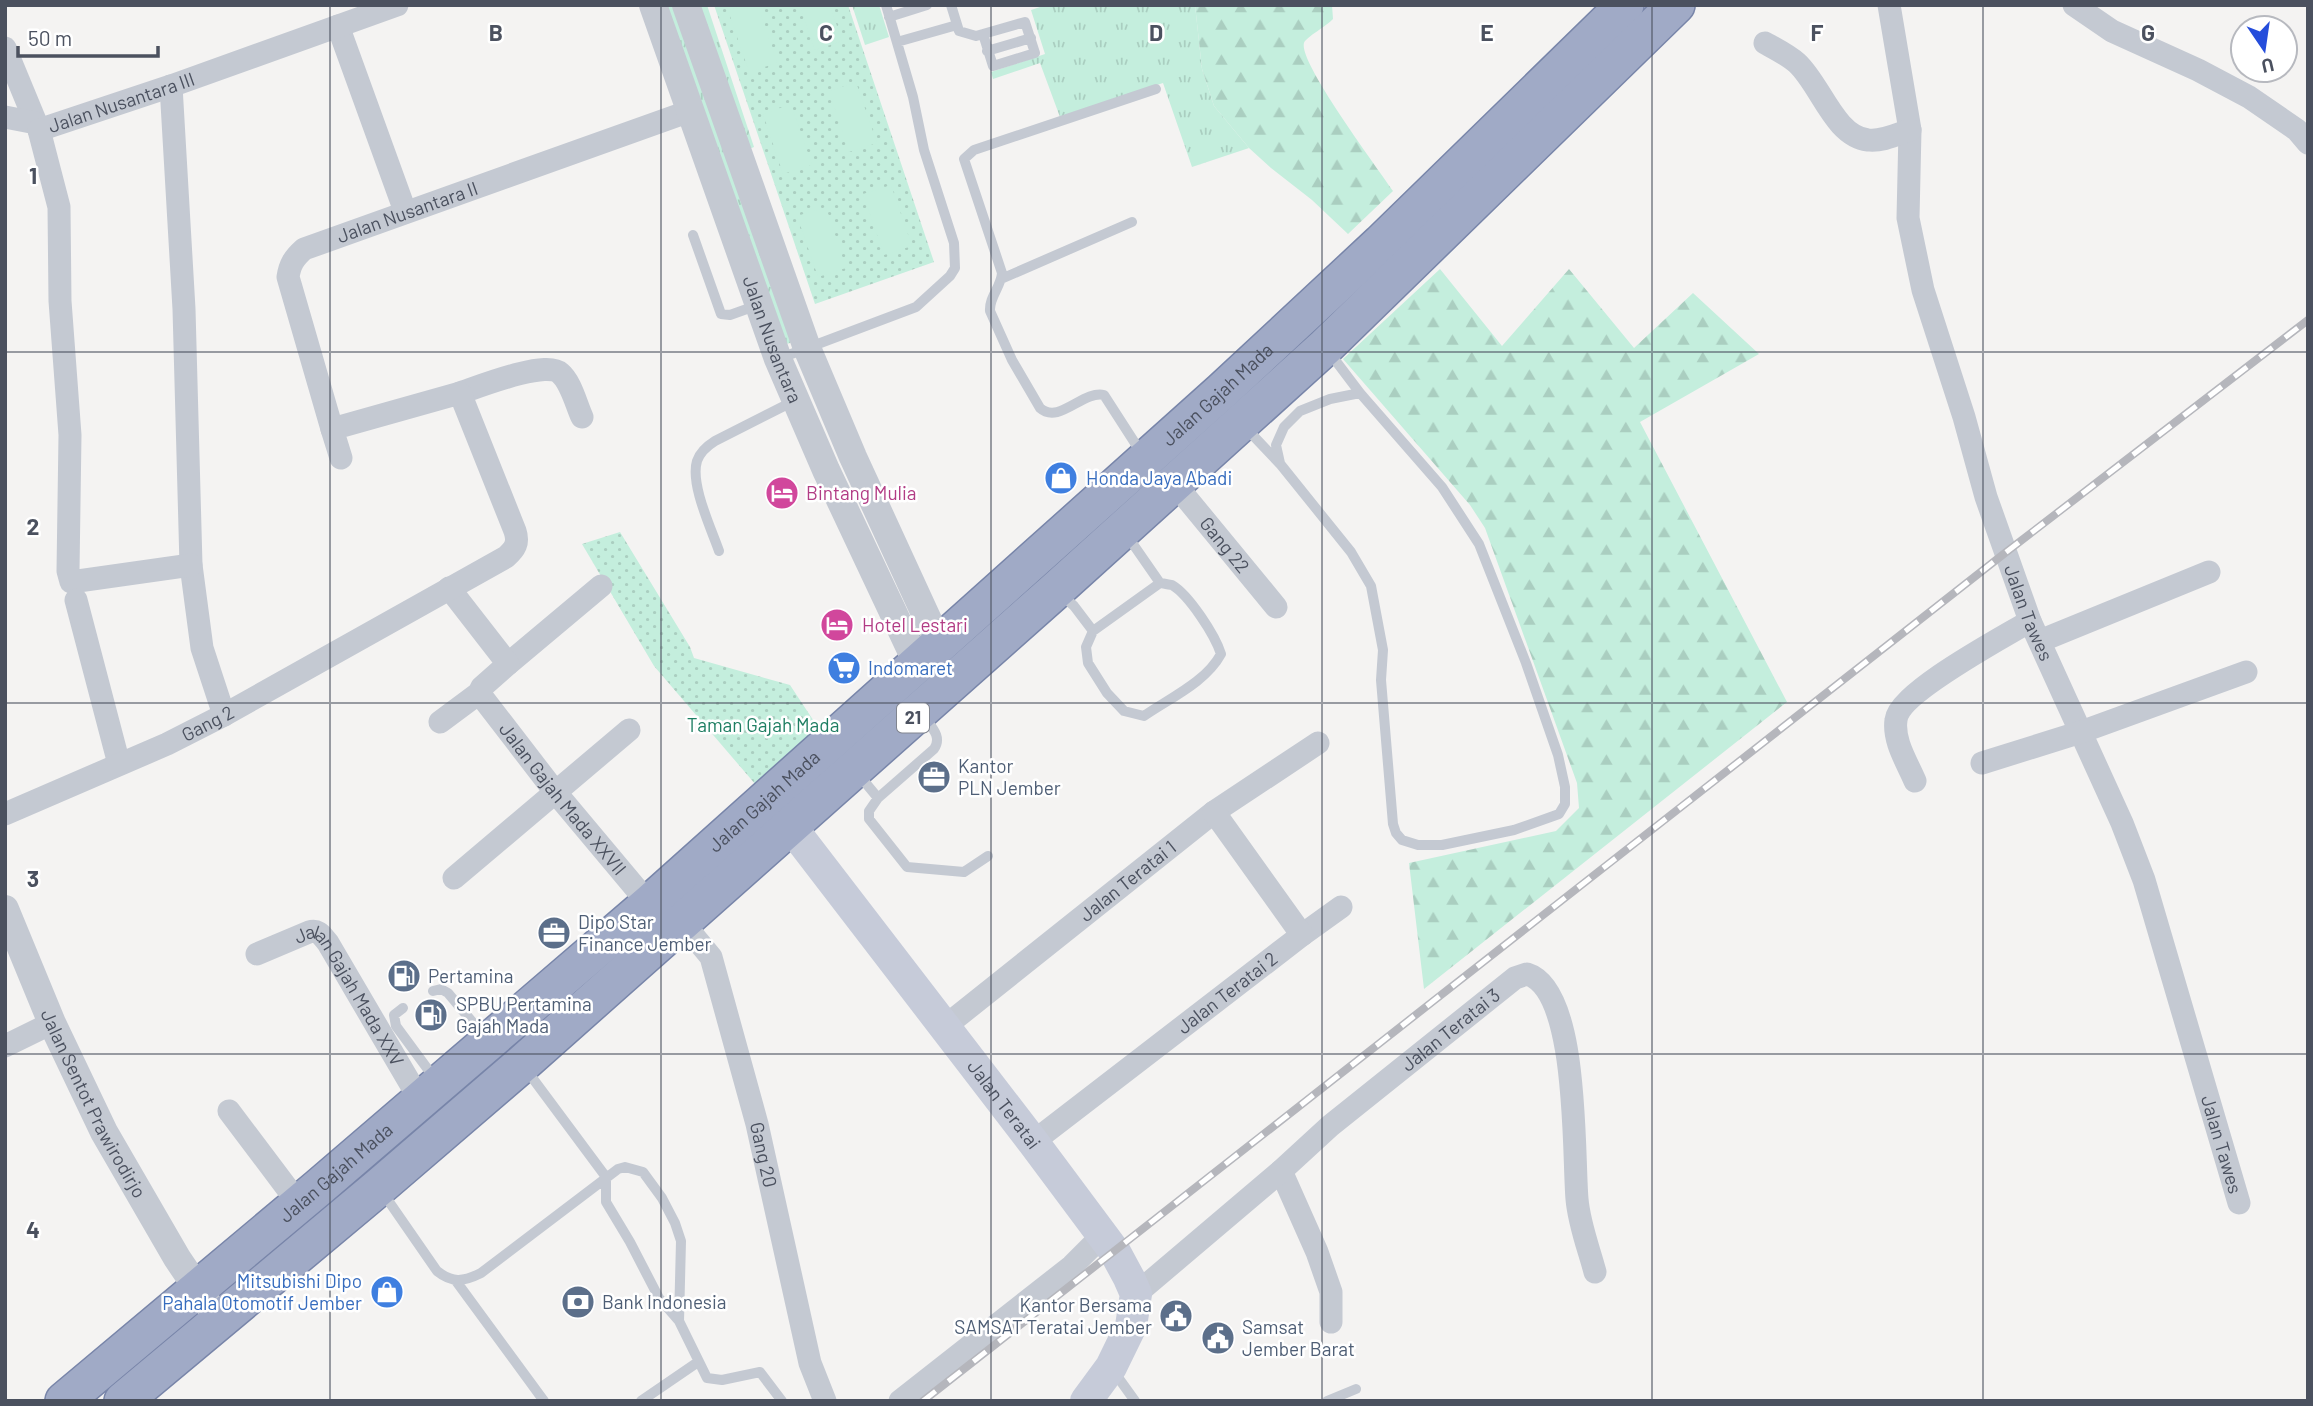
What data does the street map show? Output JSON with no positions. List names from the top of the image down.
{
  "streets": {
    "highway": ["Jalan Gajah Mada", "21"],
    "main road": ["Jalan Teratai"],
    "street": [
      "Jalan Nusantara III",
      "Jalan Nusantara II",
      "Jalan Nusantara",
      "Gang 22",
      "Jalan Tawes",
      "Gang 2",
      "Jalan Gajah Mada XXVII",
      "Jalan Teratai 1",
      "Jalan Teratai 2",
      "Jalan Gajah Mada XXV",
      "Jalan Teratai 3",
      "Jalan Sentot Prawirodirjo",
      "Gang 20"
    ]
  },
  "crossings": [
    ["Jalan Nusantara II", "Jalan Nusantara"],
    ["Jalan Nusantara", "Jalan Gajah Mada"],
    ["Jalan Gajah Mada", "Gang 22"],
    ["Jalan Gajah Mada", "Jalan Gajah Mada XXVII"],
    ["Jalan Gajah Mada", "Jalan Gajah Mada XXV"],
    ["Jalan Gajah Mada", "Jalan Sentot Prawirodirjo"],
    ["Jalan Gajah Mada", "Jalan Teratai"],
    ["Jalan Gajah Mada", "Gang 20"],
    ["Jalan Teratai 1", "Jalan Teratai"],
    ["Jalan Teratai 2", "Jalan Teratai"],
    ["Jalan Teratai 3", "Jalan Teratai"]
  ],
  "parks": ["Taman Gajah Mada"],
  "places": {
    "shop": ["Honda Jaya Abadi", "Mitsubishi Dipo Pahala Otomotif Jember"],
    "hotel": ["Bintang Mulia", "Hotel Lestari"],
    "supermarket": ["Indomaret"],
    "office": ["Kantor PLN Jember", "Dipo Star Finance Jember"],
    "fuel station": ["Pertamina", "SPBU Pertamina Gajah Mada"],
    "bank": ["Bank Indonesia"],
    "public building": ["Kantor Bersama SAMSAT Teratai Jember", "Samsat Jember Barat"]
  },
  "scale_bar": "50 m",
  "north": "bottom",
  "grid": {
    "columns": [
      "B",
      "C",
      "D",
      "E",
      "F",
      "G"
    ],
    "rows": [
      "1",
      "2",
      "3",
      "4"
    ]
  }
}
